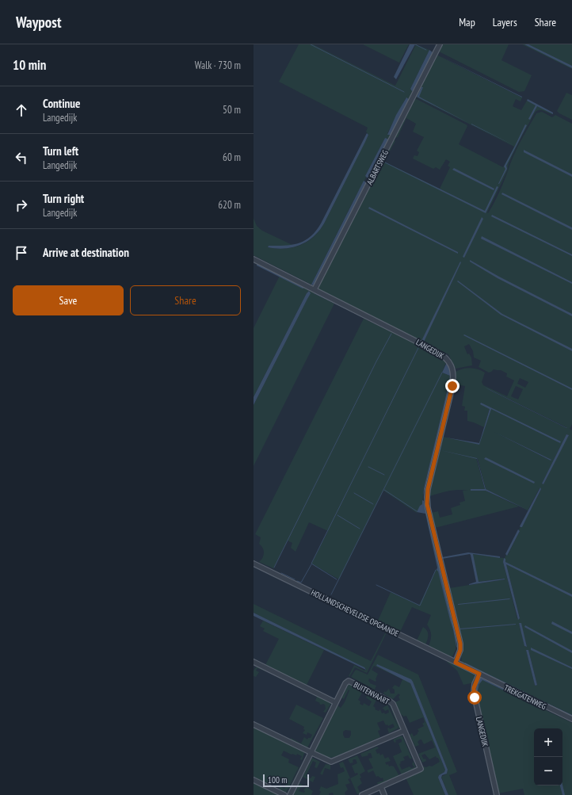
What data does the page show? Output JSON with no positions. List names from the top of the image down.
{
  "streets": {
    "street": [
      "ALBARTSWEG",
      "LANGEDIJK",
      "HOLLANDSCHEVELDSE OPGAANDE",
      "BUITENVAART",
      "TREKGATENWEG"
    ]
  },
  "crossings": [
    ["ALBARTSWEG", "LANGEDIJK"],
    ["LANGEDIJK", "HOLLANDSCHEVELDSE OPGAANDE"],
    ["LANGEDIJK", "TREKGATENWEG"]
  ],
  "scale_bar": "100 m",
  "page": {
    "header": "Waypost",
    "nav": ["Map", "Layers", "Share"],
    "heading": ["10 min", "Walk · 730 m"],
    "list": [
      ["Continue", "Langedijk", "50 m"],
      ["Turn left", "Langedijk", "60 m"],
      ["Turn right", "Langedijk", "620 m"],
      "Arrive at destination"
    ],
    "buttons": ["Save", "Share"],
    "map_buttons": ["+", "−"],
    "scale": "100 m"
  }
}
